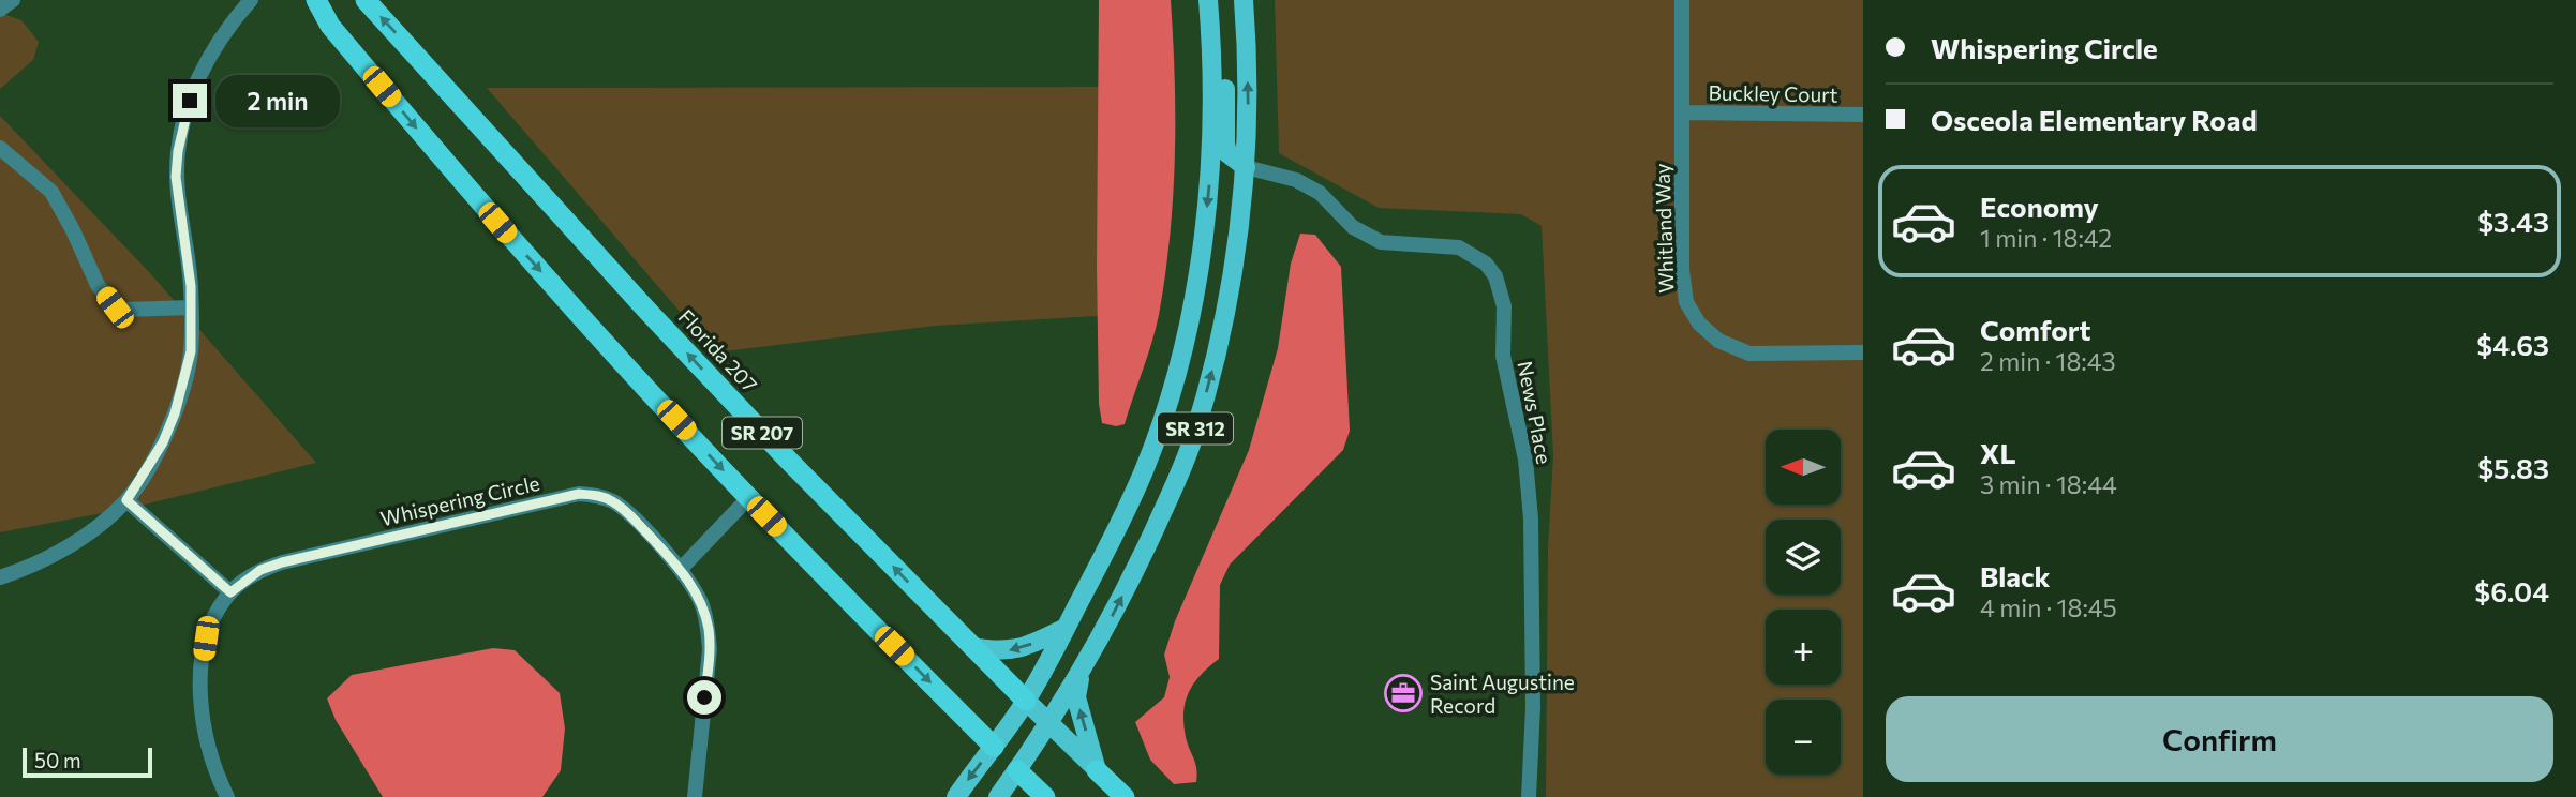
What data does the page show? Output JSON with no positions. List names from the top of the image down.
{
  "streets": {
    "highway": ["Florida 207", "SR 207"],
    "main road": ["SR 312"],
    "street": [
      "Buckley Court",
      "Whitland Way",
      "News Place",
      "Whispering Circle"
    ]
  },
  "crossings": [
    ["Buckley Court", "Whitland Way"],
    ["Florida 207", "SR 312"],
    ["Florida 207", "SR 207"],
    ["News Place", "SR 312"],
    ["SR 312", "SR 207"]
  ],
  "places": {
    "office": ["Saint Augustine Record"]
  },
  "scale_bar": "50 m",
  "north": "left",
  "page": {
    "banner": ["Whispering Circle", "Osceola Elementary Road"],
    "bubble": "2 min",
    "list": [
      {
        "name": "Economy",
        "note": "1 min · 18:42",
        "value": "$3.43"
      },
      {
        "name": "Comfort",
        "note": "2 min · 18:43",
        "value": "$4.63"
      },
      {
        "name": "XL",
        "note": "3 min · 18:44",
        "value": "$5.83"
      },
      {
        "name": "Black",
        "note": "4 min · 18:45",
        "value": "$6.04"
      }
    ],
    "map_buttons": ["+", "−"],
    "buttons": "Confirm",
    "scale": "50 m"
  }
}
